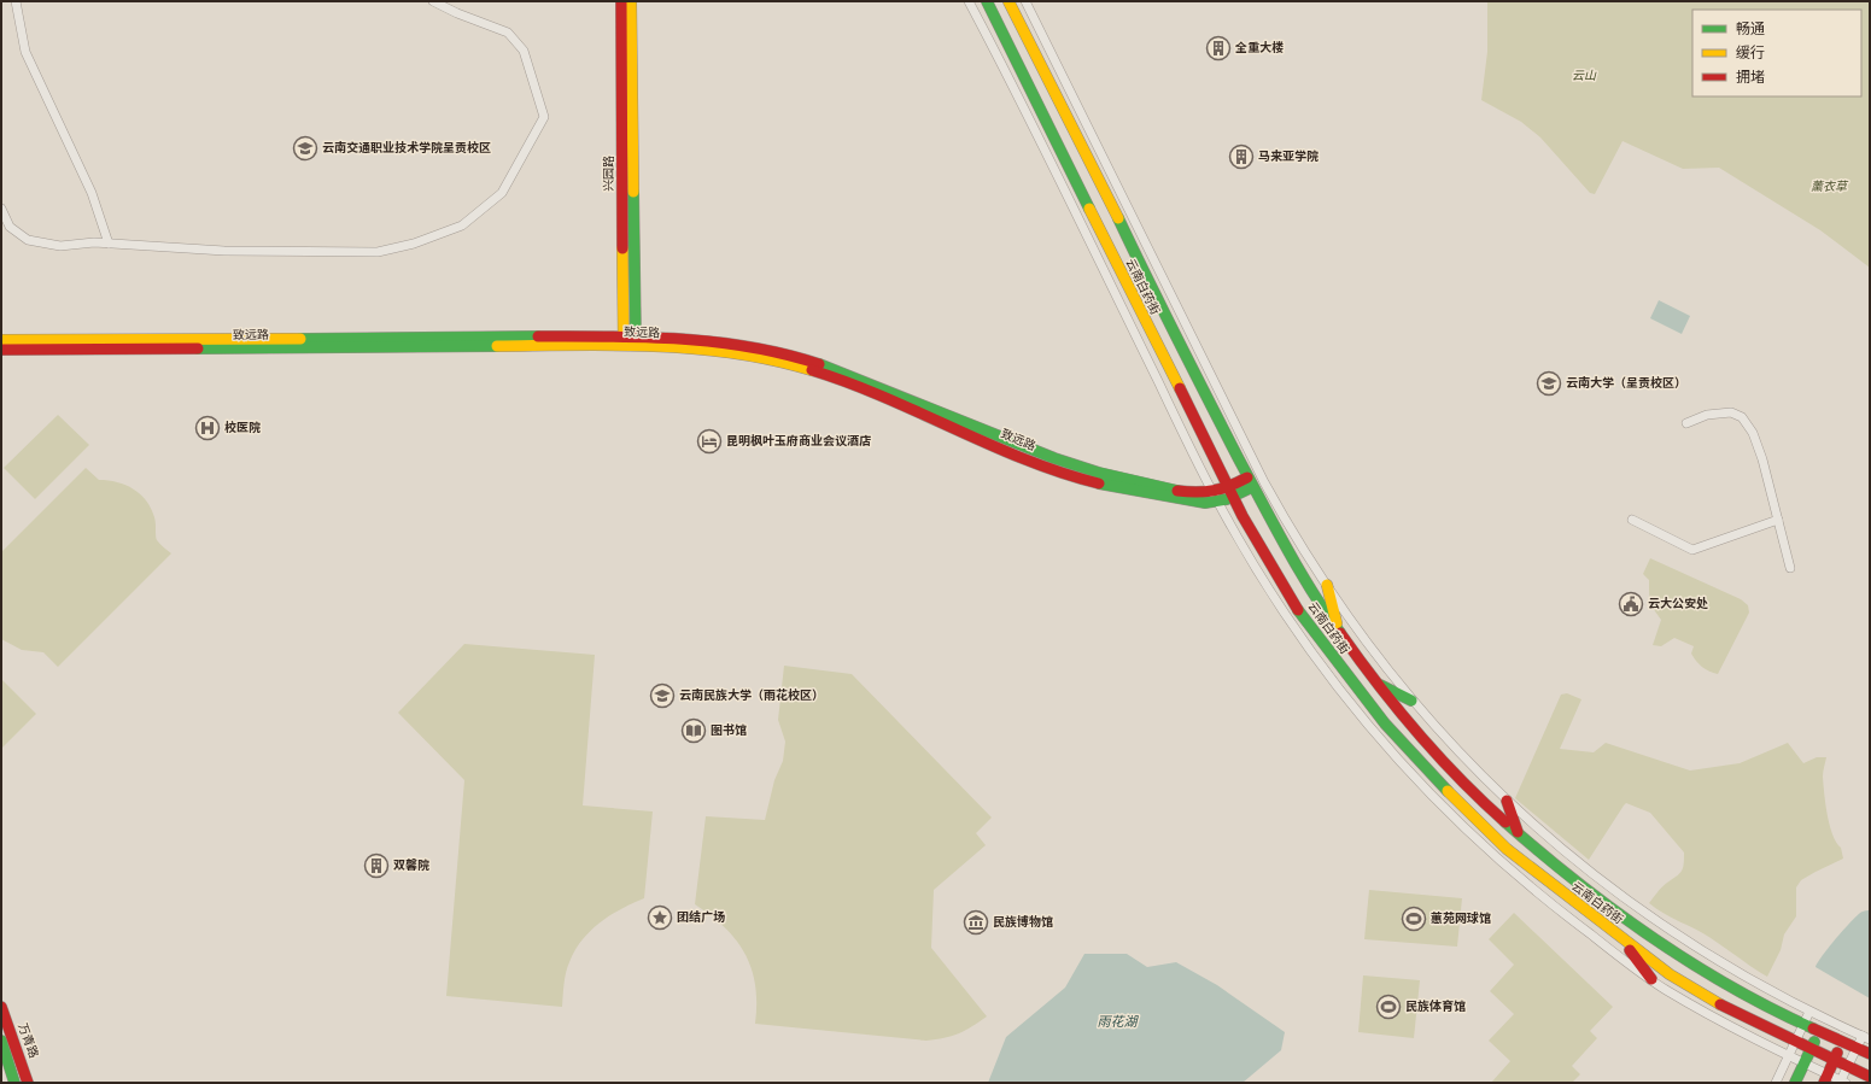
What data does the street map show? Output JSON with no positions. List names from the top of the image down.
{
  "streets": {
    "main road": [
      "兴园路",
      "云南白药街",
      "致远路",
      "万青路"
    ]
  },
  "crossings": [
    ["兴园路", "致远路"],
    ["云南白药街", "致远路"]
  ],
  "water": ["雨花湖"],
  "parks": ["云山", "薰衣草"],
  "places": {
    "building": ["全重大楼", "马来亚学院", "双馨院"],
    "school or university": ["云南交通职业技术学院呈贡校区", "云南大学（呈贡校区）", "云南民族大学（雨花校区）"],
    "hospital": ["校医院"],
    "hotel": ["昆明枫叶玉府商业会议酒店"],
    "public building": ["云大公安处"],
    "library": ["图书馆"],
    "place": ["团结广场"],
    "sports": ["蕙苑网球馆", "民族体育馆"],
    "museum": ["民族博物馆"]
  },
  "legend": ["畅通", "缓行", "拥堵"]
}
